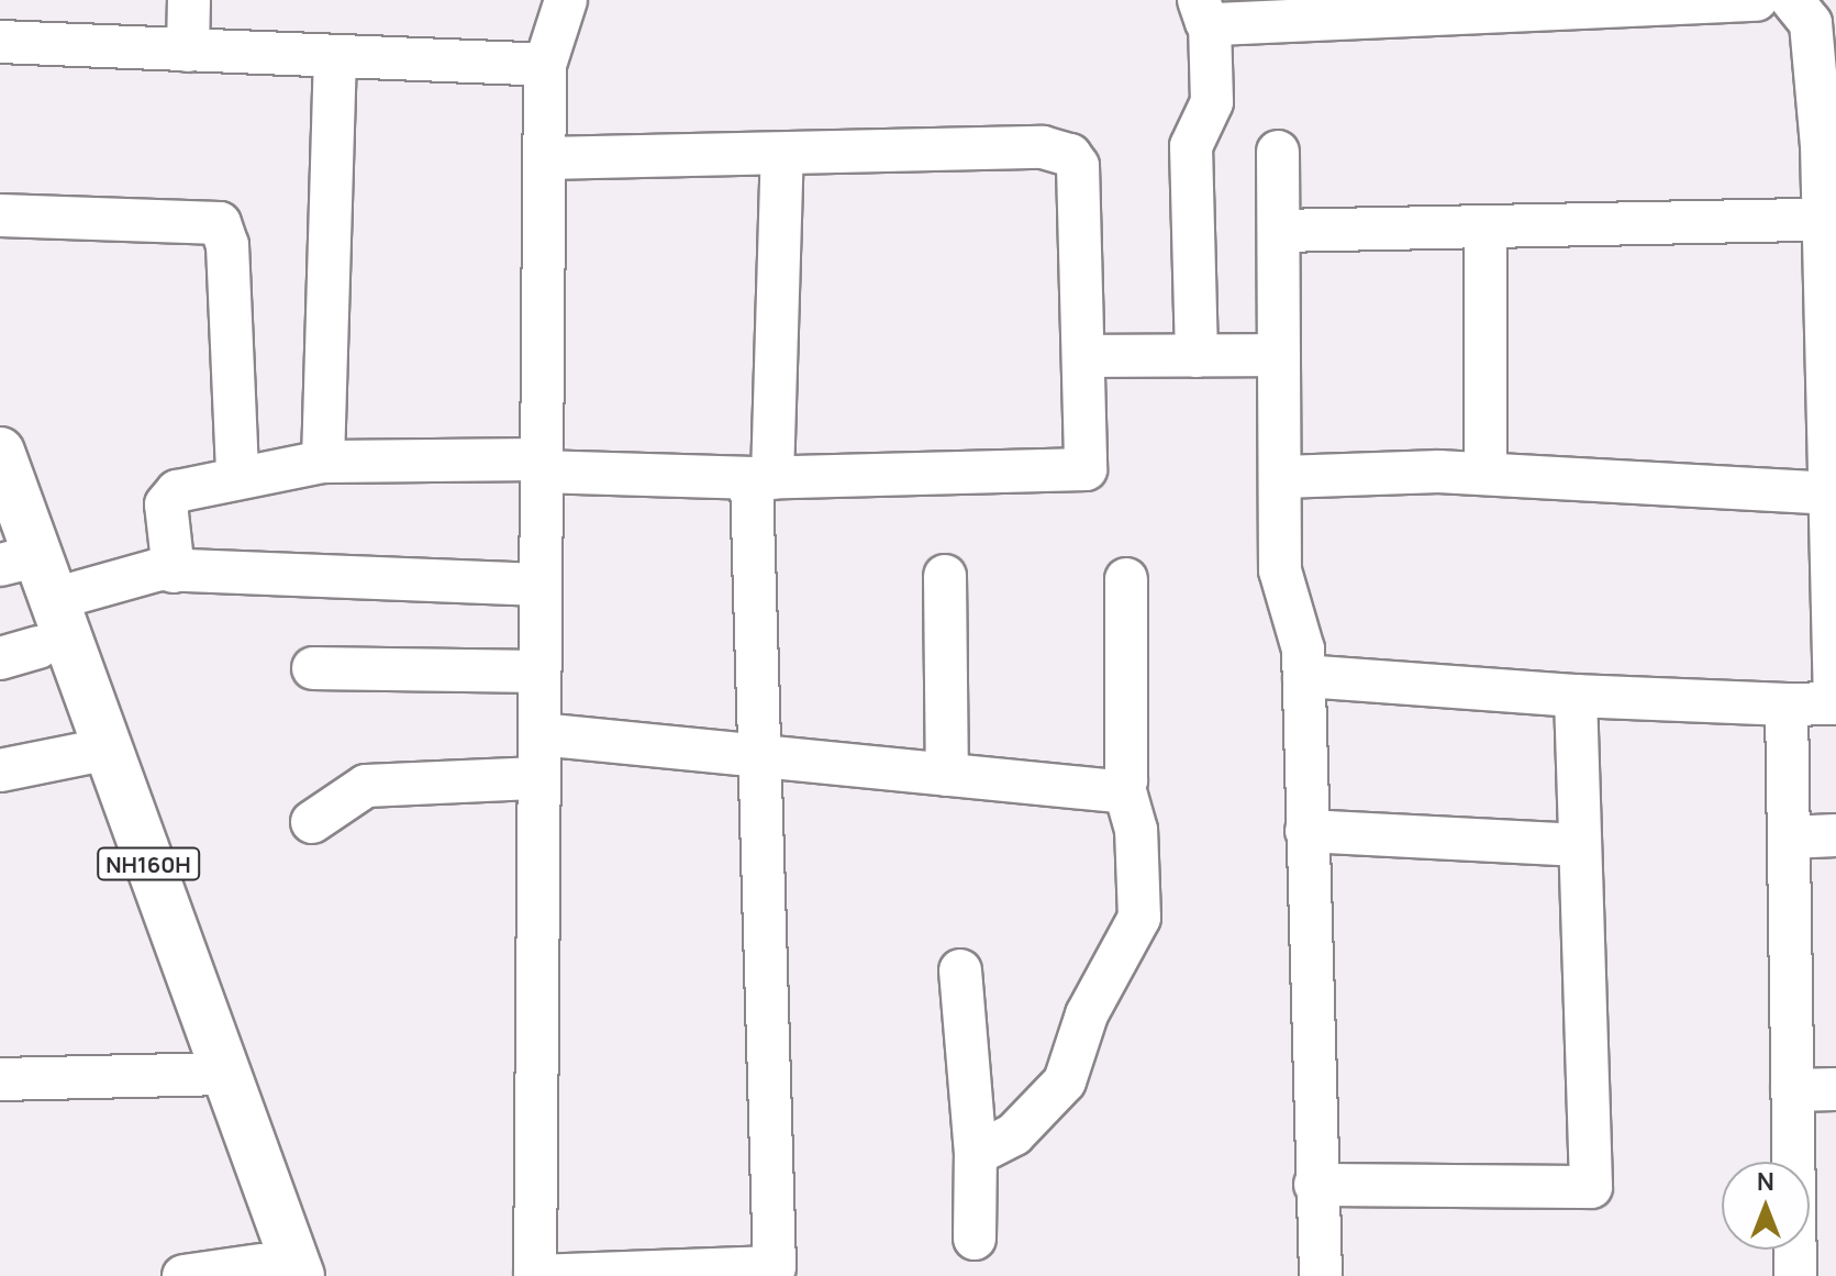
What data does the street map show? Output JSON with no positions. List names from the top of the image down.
{
  "streets": {
    "highway": ["NH160H"]
  },
  "north": "top"
}
